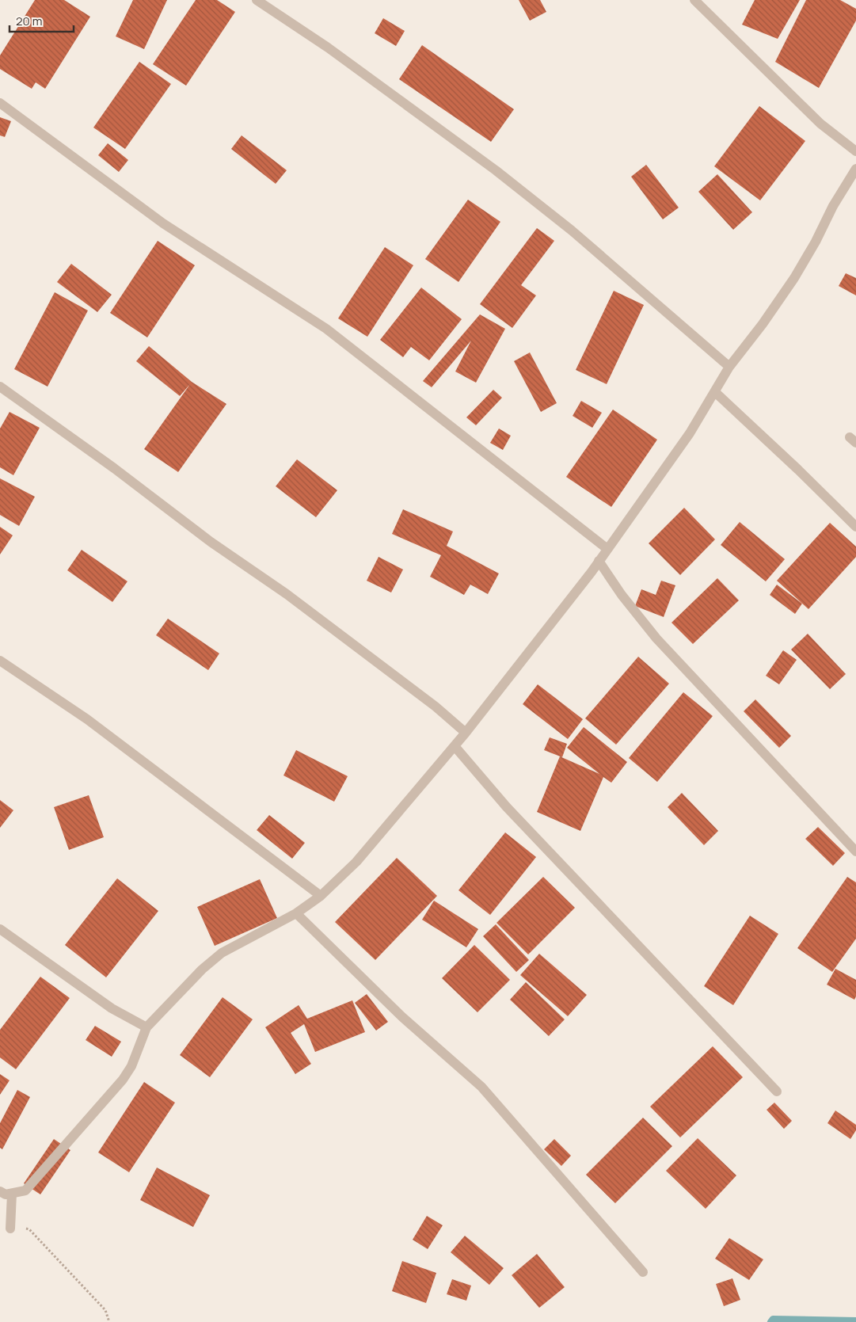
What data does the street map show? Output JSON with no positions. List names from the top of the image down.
{
  "scale_bar": "20 m"
}
